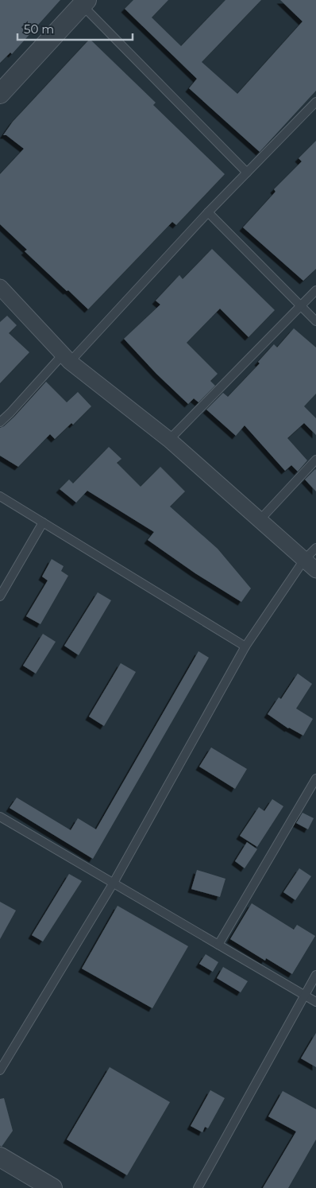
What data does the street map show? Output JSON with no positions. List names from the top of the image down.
{
  "scale_bar": "50 m"
}
